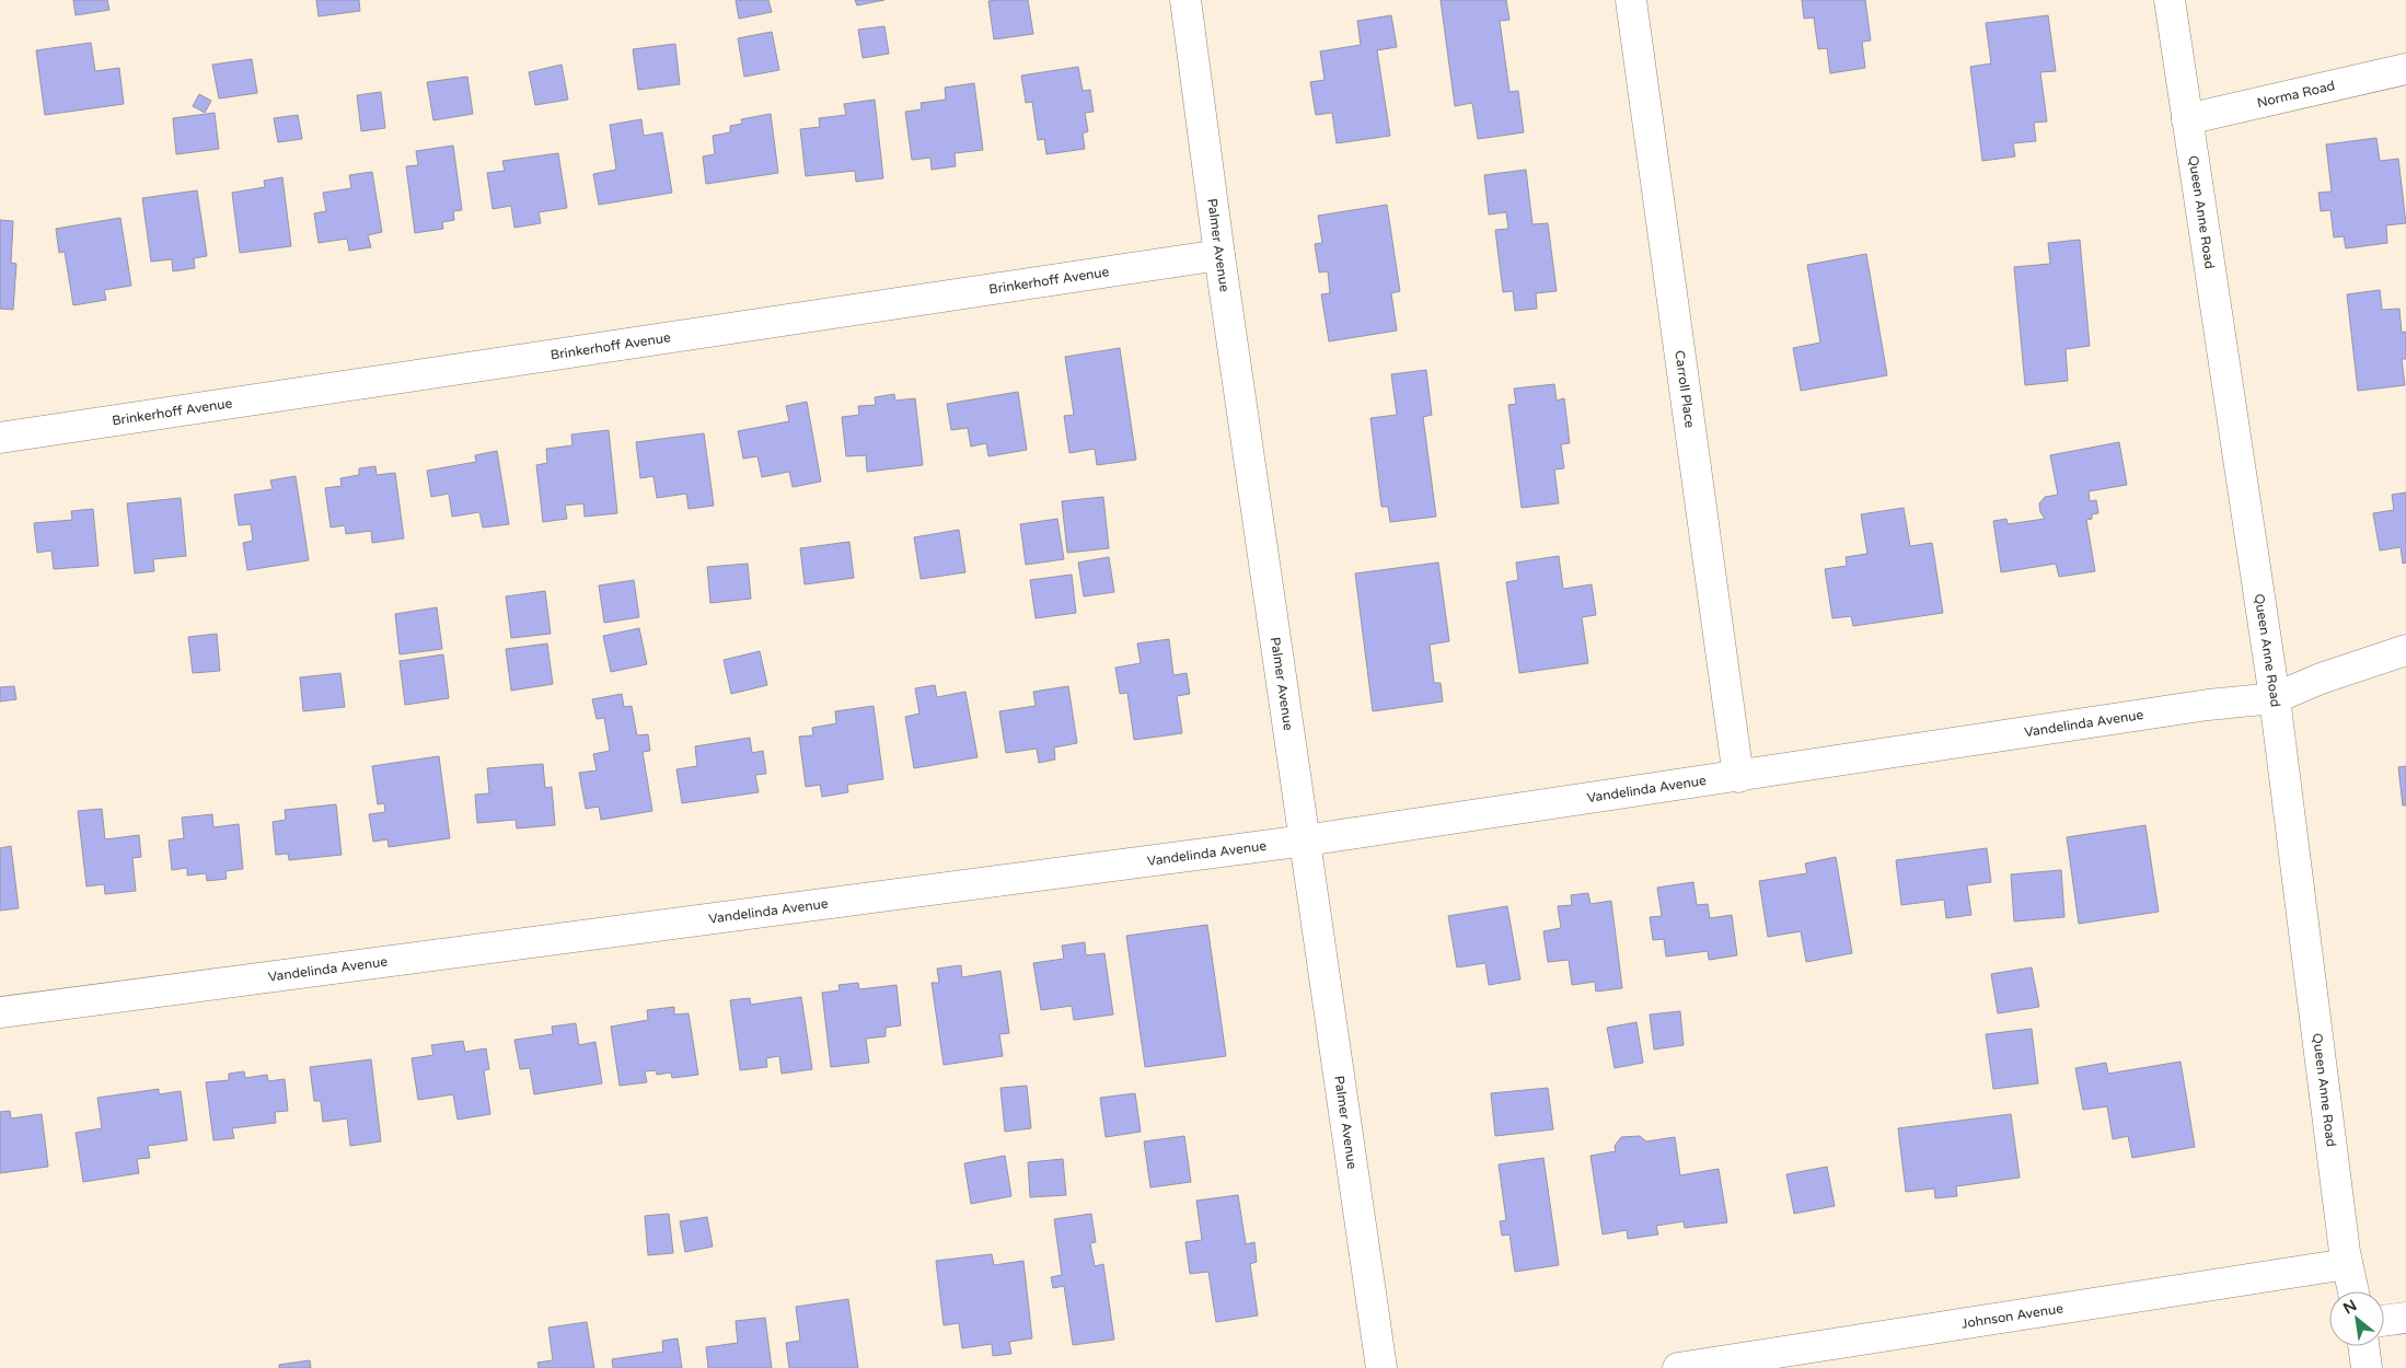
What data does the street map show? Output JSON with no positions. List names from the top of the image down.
{
  "streets": {
    "street": [
      "Norma Road",
      "Queen Anne Road",
      "Palmer Avenue",
      "Brinkerhoff Avenue",
      "Carroll Place",
      "Vandelinda Avenue",
      "Johnson Avenue"
    ]
  },
  "crossings": [
    ["Norma Road", "Queen Anne Road"],
    ["Queen Anne Road", "Vandelinda Avenue"],
    ["Queen Anne Road", "Johnson Avenue"],
    ["Palmer Avenue", "Brinkerhoff Avenue"],
    ["Palmer Avenue", "Vandelinda Avenue"],
    ["Carroll Place", "Vandelinda Avenue"]
  ],
  "north": "top left"
}
